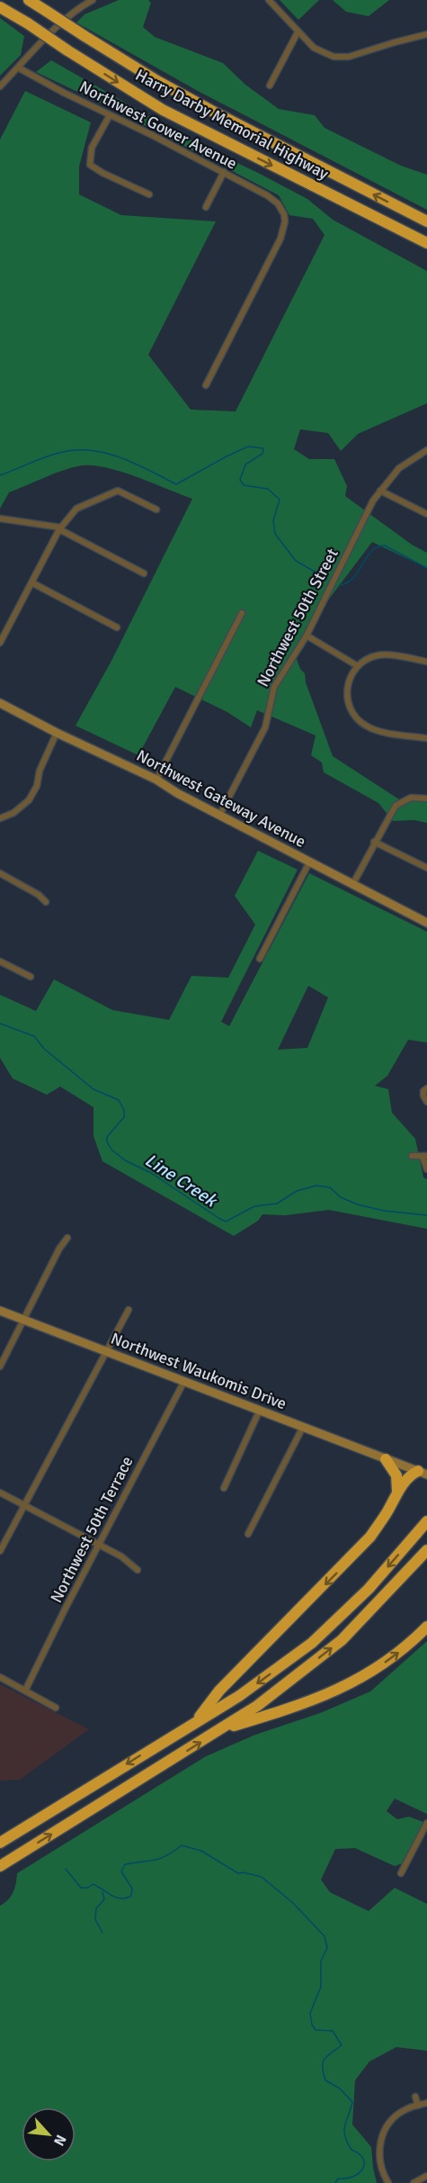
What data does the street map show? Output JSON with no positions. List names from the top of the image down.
{
  "streets": {
    "highway": ["Harry Darby Memorial Highway"],
    "main road": ["Northwest Gateway Avenue", "Northwest Waukomis Drive"],
    "street": ["Northwest Gower Avenue", "Northwest 50th Street", "Northwest 50th Terrace"]
  },
  "crossings": [
    ["Northwest 50th Street", "Northwest Gateway Avenue"],
    ["Northwest Waukomis Drive", "Northwest 50th Terrace"]
  ],
  "water": ["Line Creek"],
  "north": "bottom right"
}
